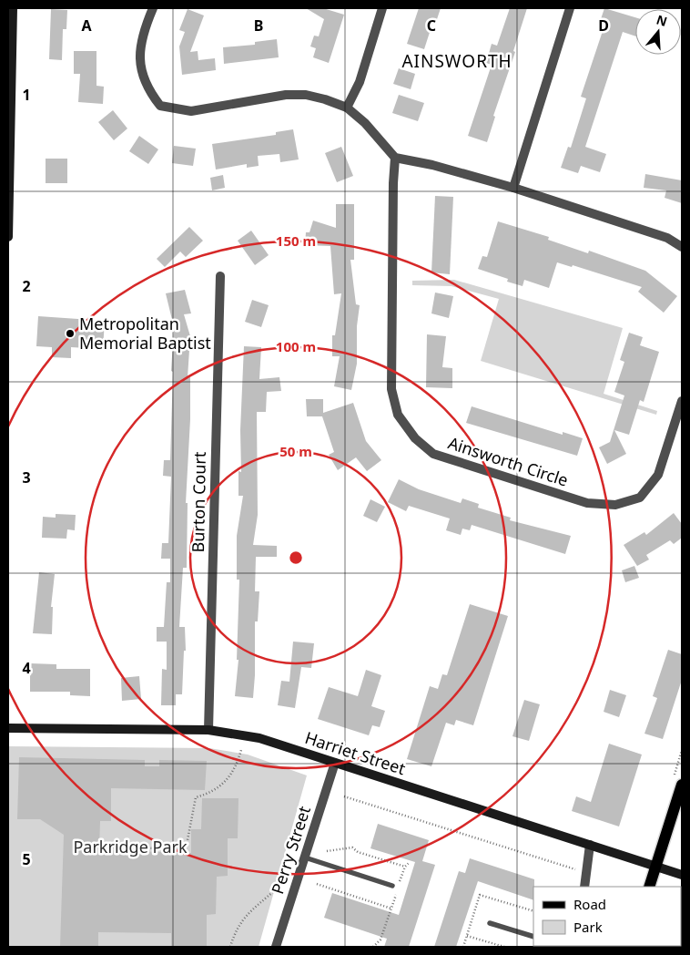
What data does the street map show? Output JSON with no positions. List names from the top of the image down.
{
  "streets": {
    "street": [
      "Ainsworth Circle",
      "Burton Court",
      "Harriet Street",
      "Perry Street"
    ]
  },
  "crossings": [
    ["Burton Court", "Harriet Street"],
    ["Harriet Street", "Perry Street"]
  ],
  "districts": ["AINSWORTH"],
  "parks": ["Parkridge Park"],
  "places": ["Metropolitan Memorial Baptist"],
  "legend": ["Road", "Park"],
  "north": "top",
  "grid": {
    "columns": [
      "A",
      "B",
      "C",
      "D"
    ],
    "rows": [
      "1",
      "2",
      "3",
      "4",
      "5"
    ]
  },
  "rings": ["150 m", "100 m", "50 m"]
}
